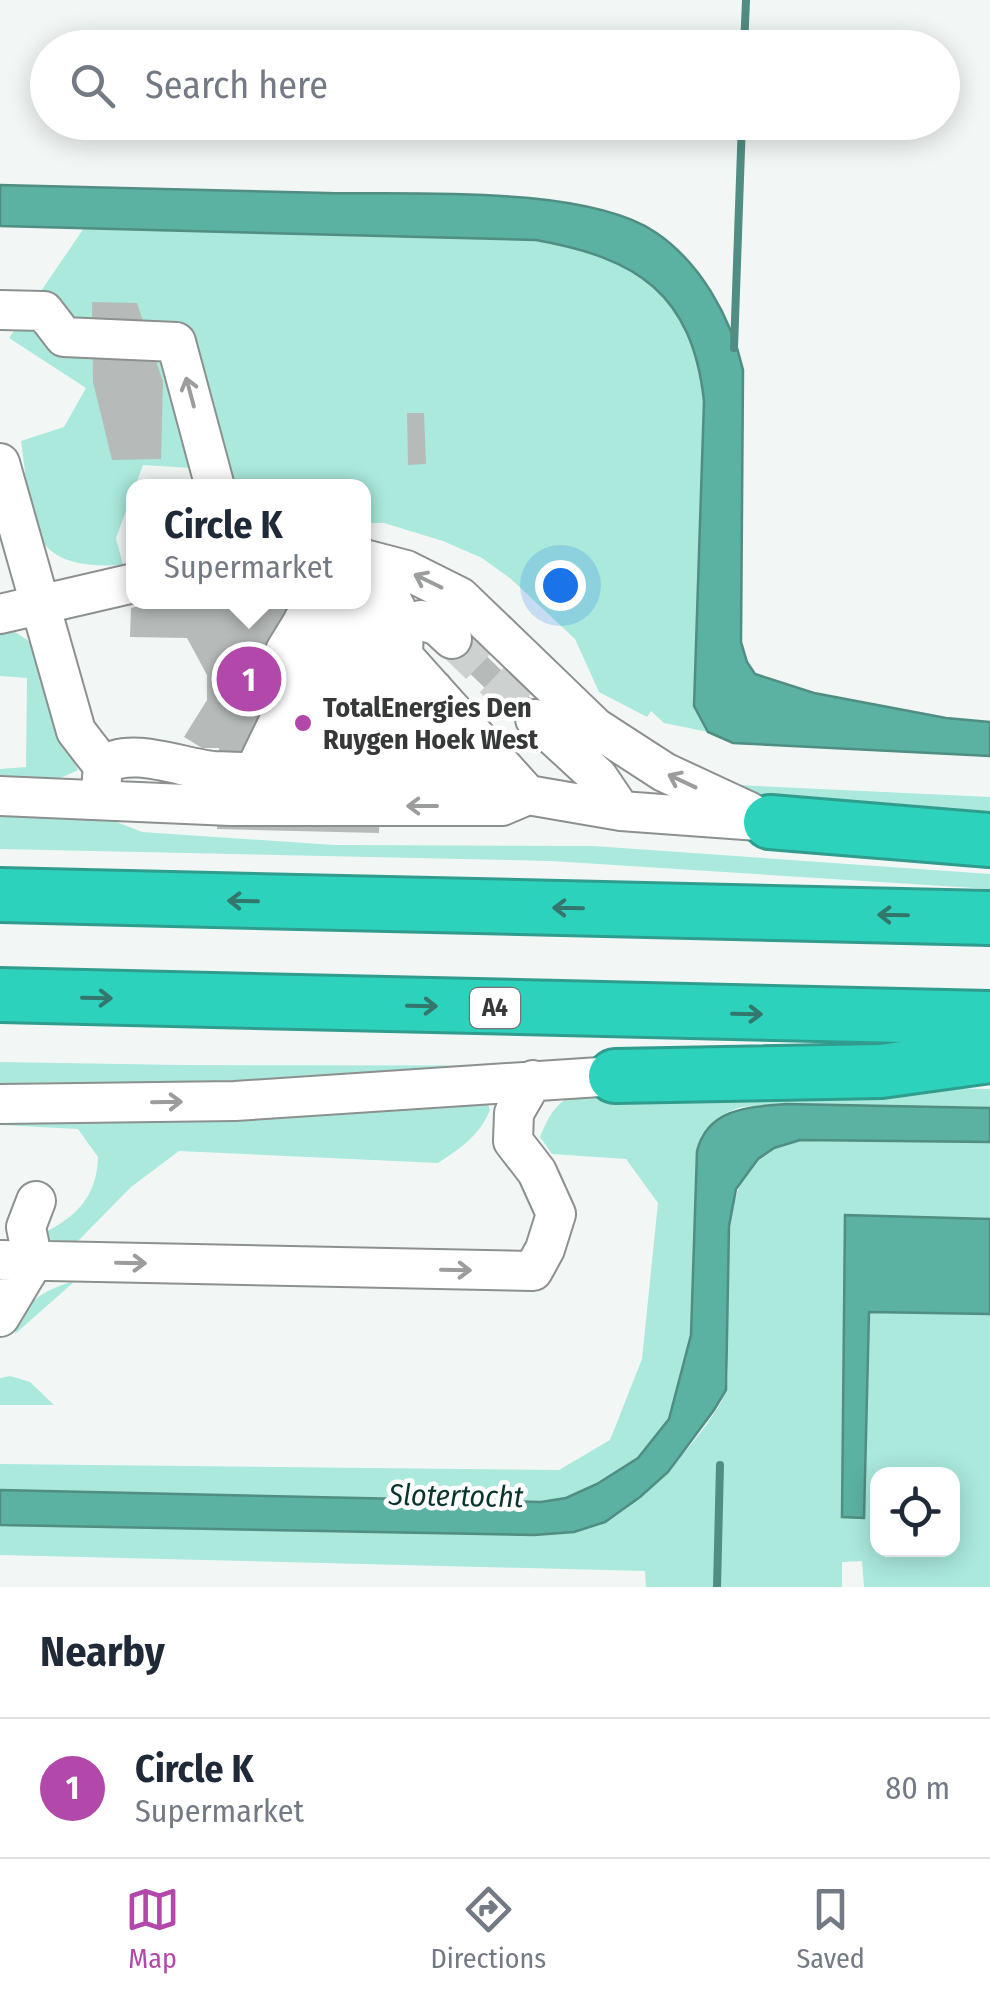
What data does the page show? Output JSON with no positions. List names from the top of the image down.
{
  "streets": {
    "highway": ["A4"]
  },
  "water": ["Slotertocht"],
  "places": ["TotalEnergies Den Ruygen Hoek West"],
  "page": {
    "search": "Search here",
    "popup": ["Circle K", "Supermarket"],
    "pins": "1",
    "heading": "Nearby",
    "list": [
      {
        "mark": "1",
        "name": "Circle K",
        "note": "Supermarket",
        "value": "80 m"
      }
    ],
    "nav": ["Map", "Directions", "Saved"]
  }
}
